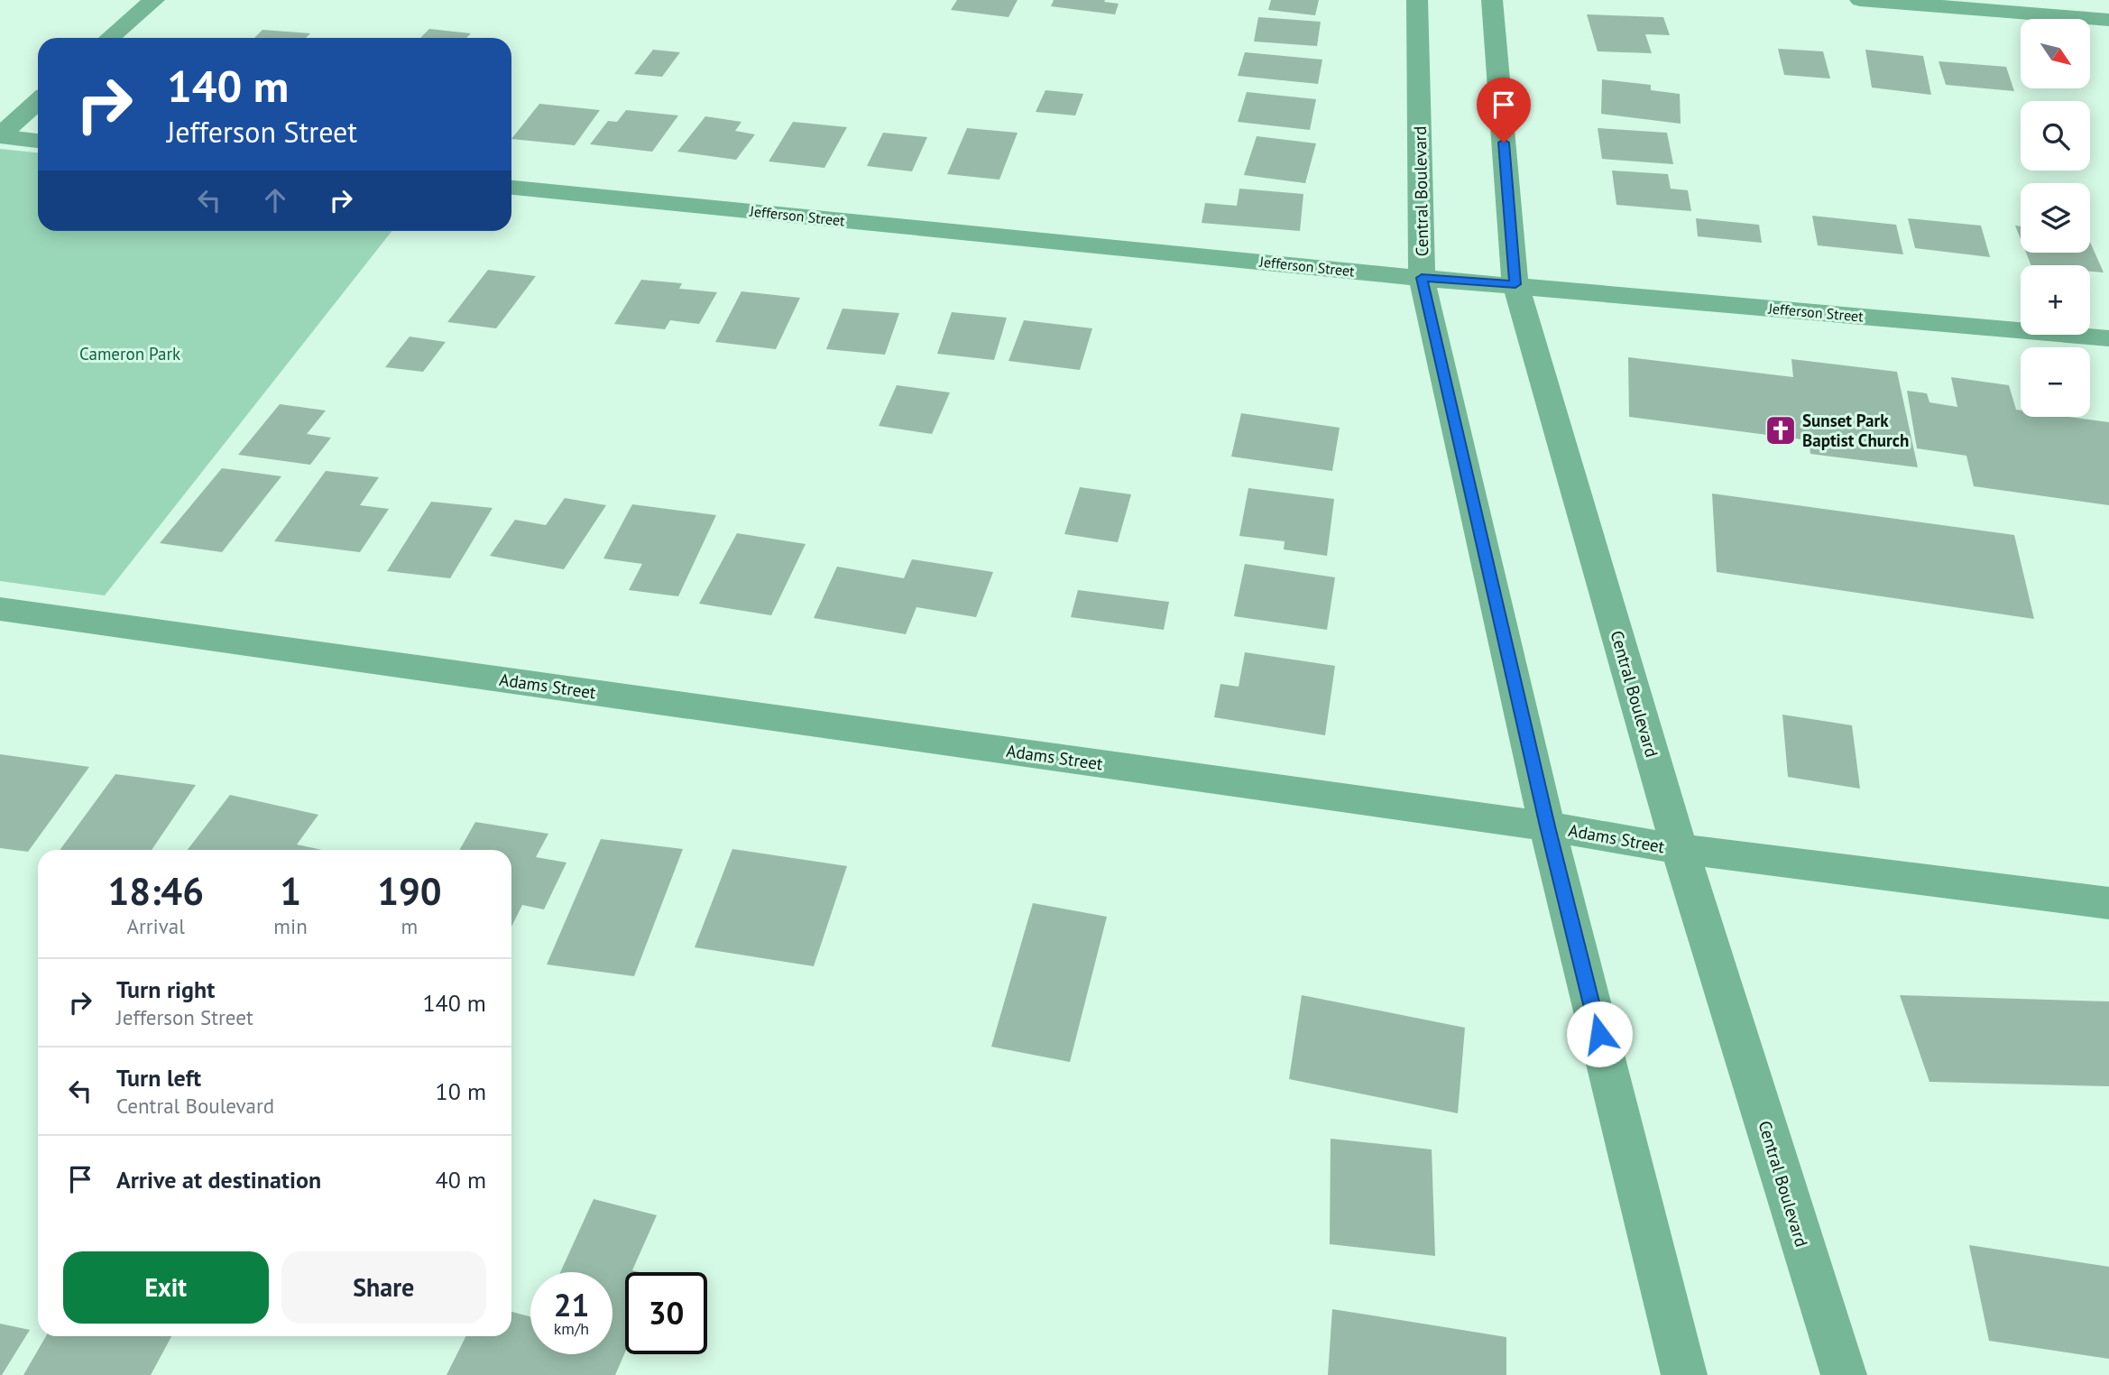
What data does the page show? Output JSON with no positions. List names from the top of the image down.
{
  "streets": {
    "street": ["Central Boulevard", "Jefferson Street", "Adams Street"]
  },
  "crossings": [
    ["Central Boulevard", "Jefferson Street"],
    ["Central Boulevard", "Adams Street"]
  ],
  "parks": ["Cameron Park"],
  "places": {
    "church": ["Sunset Park Baptist Church"]
  },
  "north": "bottom right",
  "page": {
    "map_buttons": ["+", "−"],
    "turn": ["140 m", "Jefferson Street"],
    "eta": [
      "18:46",
      "Arrival",
      "1",
      "min",
      "190",
      "m"
    ],
    "list": [
      {
        "name": "Turn right",
        "note": "Jefferson Street",
        "value": "140 m"
      },
      {
        "name": "Turn left",
        "note": "Central Boulevard",
        "value": "10 m"
      },
      {
        "name": "Arrive at destination",
        "value": "40 m"
      }
    ],
    "buttons": ["Exit", "Share"],
    "speed": "21 km/h",
    "limit": "30"
  }
}
